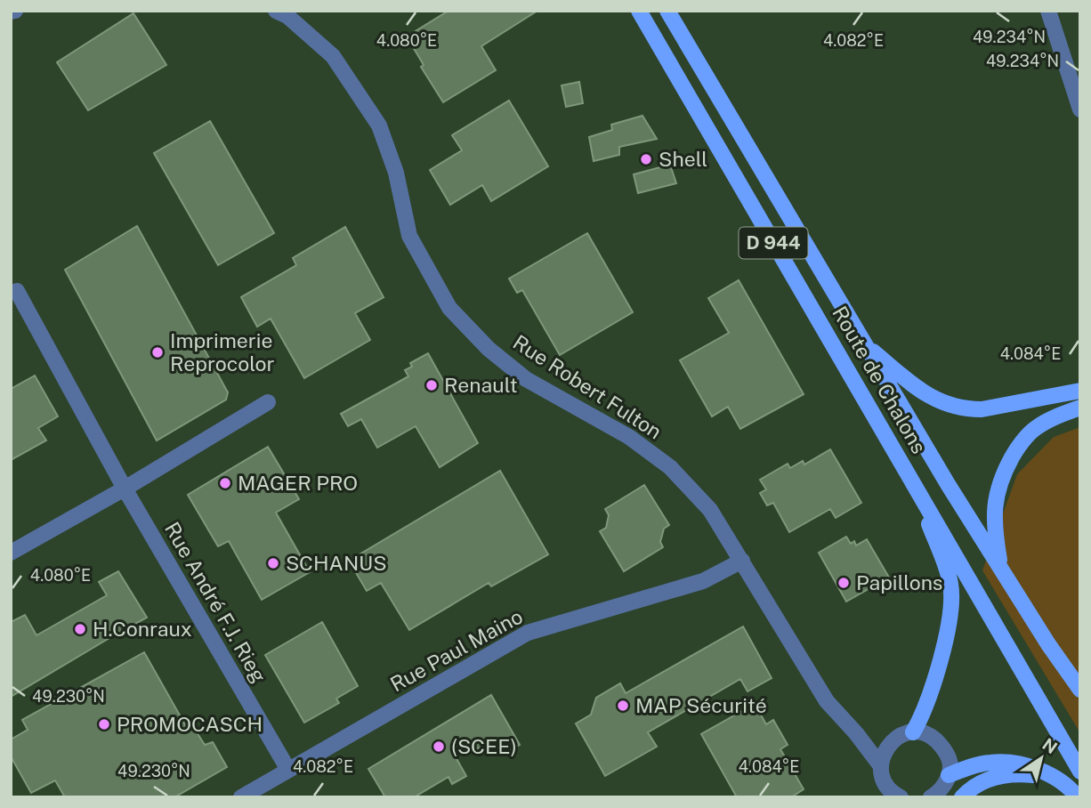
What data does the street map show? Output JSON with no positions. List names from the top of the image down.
{
  "streets": {
    "main road": ["D 944", "Route de Chalons"],
    "street": ["Rue Robert Fulton", "Rue André F.J. Rieg", "Rue Paul Maino"]
  },
  "crossings": [
    ["Rue Robert Fulton", "Rue Paul Maino"],
    ["Rue André F.J. Rieg", "Rue Paul Maino"]
  ],
  "places": [
    "Shell",
    "Imprimerie Reprocolor",
    "Renault",
    "MAGER PRO",
    "SCHANUS",
    "Papillons",
    "H.Conraux",
    "MAP Sécurité",
    "PROMOCASCH",
    "(SCEE)"
  ],
  "north": "top right",
  "coordinates": [
    "49.234°N",
    "4.080°E",
    "4.082°E",
    "4.084°E",
    "49.230°N"
  ]
}
